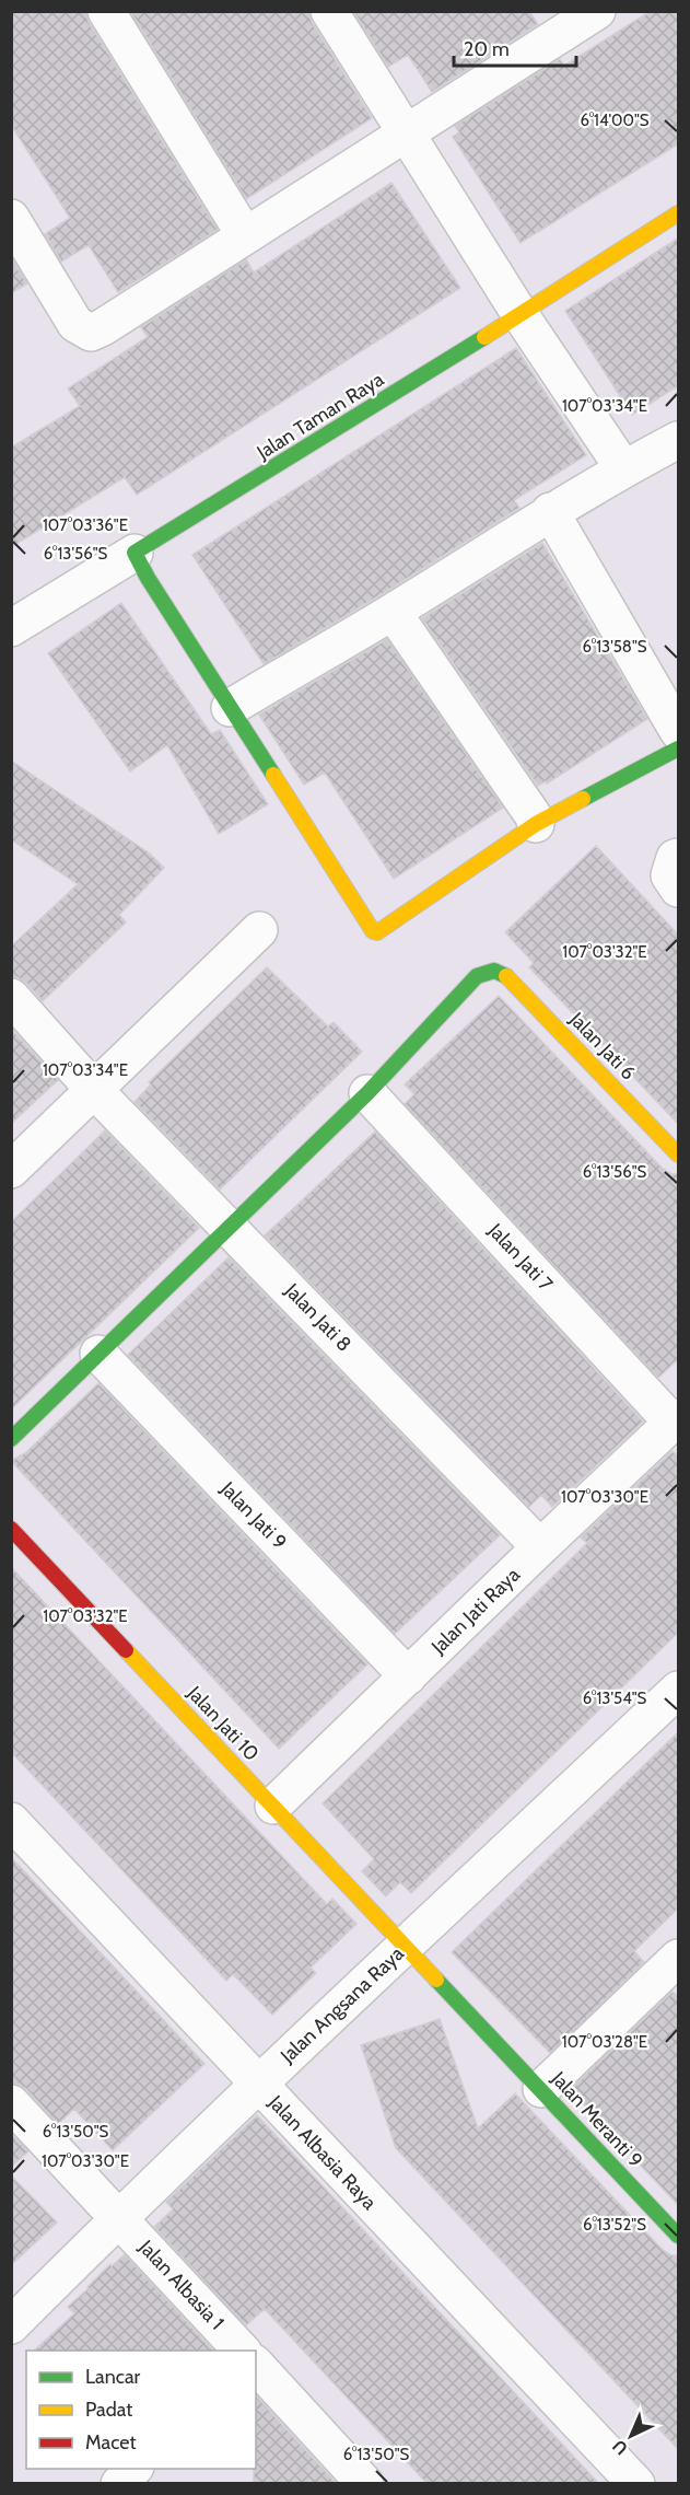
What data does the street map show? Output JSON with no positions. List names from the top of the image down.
{
  "streets": {
    "street": [
      "Jalan Taman Raya",
      "Jalan Jati 6",
      "Jalan Jati 7",
      "Jalan Jati 8",
      "Jalan Jati 9",
      "Jalan Jati Raya",
      "Jalan Jati 10",
      "Jalan Angsana Raya",
      "Jalan Meranti 9",
      "Jalan Albasia Raya",
      "Jalan Albasia 1"
    ]
  },
  "crossings": [
    ["Jalan Jati 6", "Jalan Jati 7"],
    ["Jalan Jati 7", "Jalan Jati Raya"],
    ["Jalan Jati 8", "Jalan Jati Raya"],
    ["Jalan Jati 9", "Jalan Jati Raya"],
    ["Jalan Jati Raya", "Jalan Jati 10"],
    ["Jalan Jati 10", "Jalan Angsana Raya"],
    ["Jalan Jati 10", "Jalan Meranti 9"],
    ["Jalan Angsana Raya", "Jalan Meranti 9"],
    ["Jalan Angsana Raya", "Jalan Albasia Raya"],
    ["Jalan Angsana Raya", "Jalan Albasia 1"]
  ],
  "legend": ["Lancar", "Padat", "Macet"],
  "scale_bar": "20 m",
  "north": "bottom left",
  "coordinates": [
    "6°14'00\"S",
    "107°03'34\"E",
    "107°03'36\"E",
    "6°13'56\"S",
    "6°13'58\"S",
    "107°03'32\"E",
    "107°03'30\"E",
    "6°13'54\"S",
    "107°03'28\"E",
    "6°13'50\"S",
    "6°13'52\"S"
  ]
}
